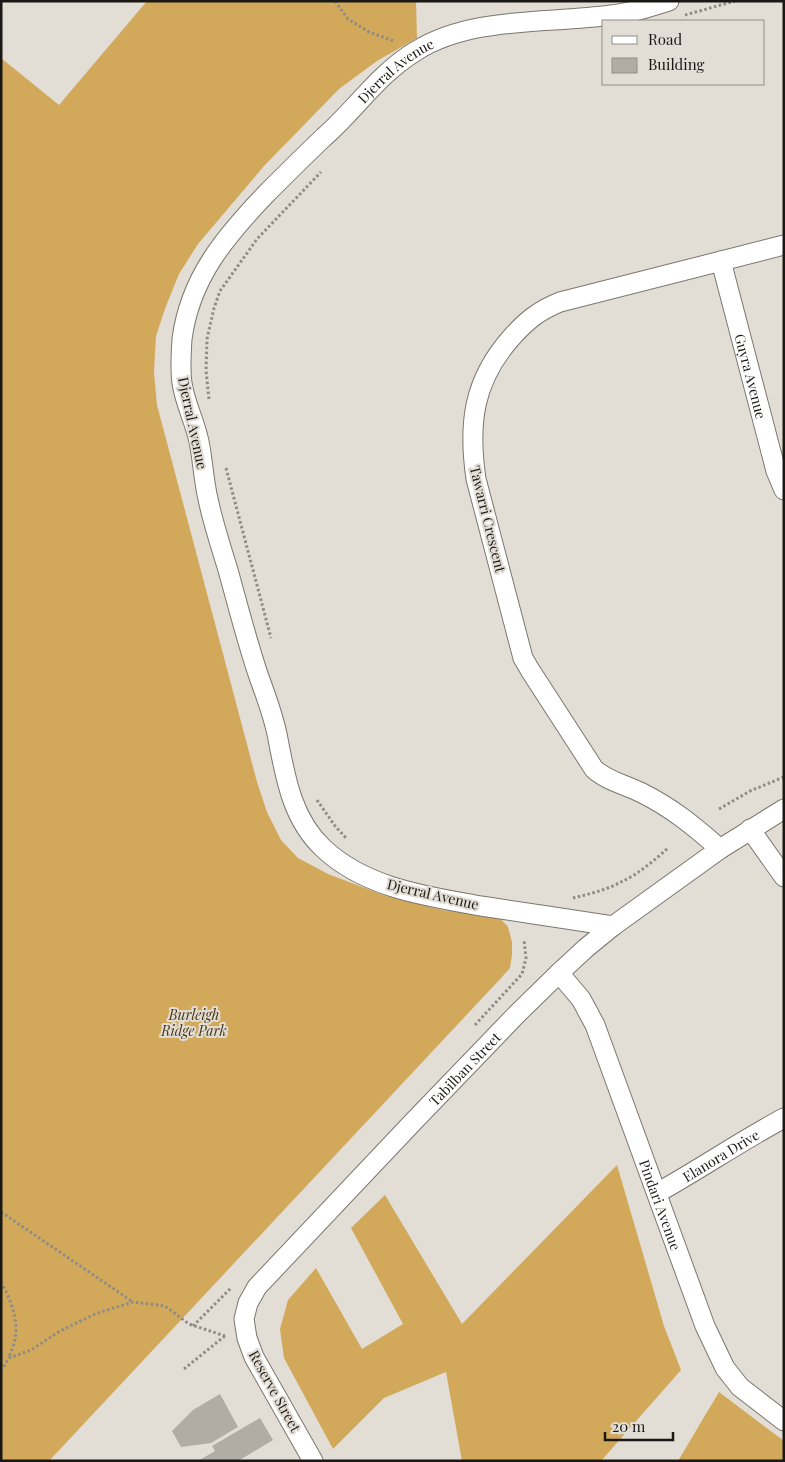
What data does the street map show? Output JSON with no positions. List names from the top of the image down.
{
  "streets": {
    "street": [
      "Djerral Avenue",
      "Guyra Avenue",
      "Tawarri Crescent",
      "Tabilban Street",
      "Elanora Drive",
      "Pindari Avenue",
      "Reserve Street"
    ]
  },
  "crossings": [
    ["Djerral Avenue", "Tabilban Street"],
    ["Guyra Avenue", "Tawarri Crescent"],
    ["Tawarri Crescent", "Tabilban Street"],
    ["Tabilban Street", "Pindari Avenue"],
    ["Tabilban Street", "Reserve Street"],
    ["Elanora Drive", "Pindari Avenue"]
  ],
  "parks": ["Burleigh Ridge Park"],
  "legend": ["Road", "Building"],
  "scale_bar": "20 m"
}
